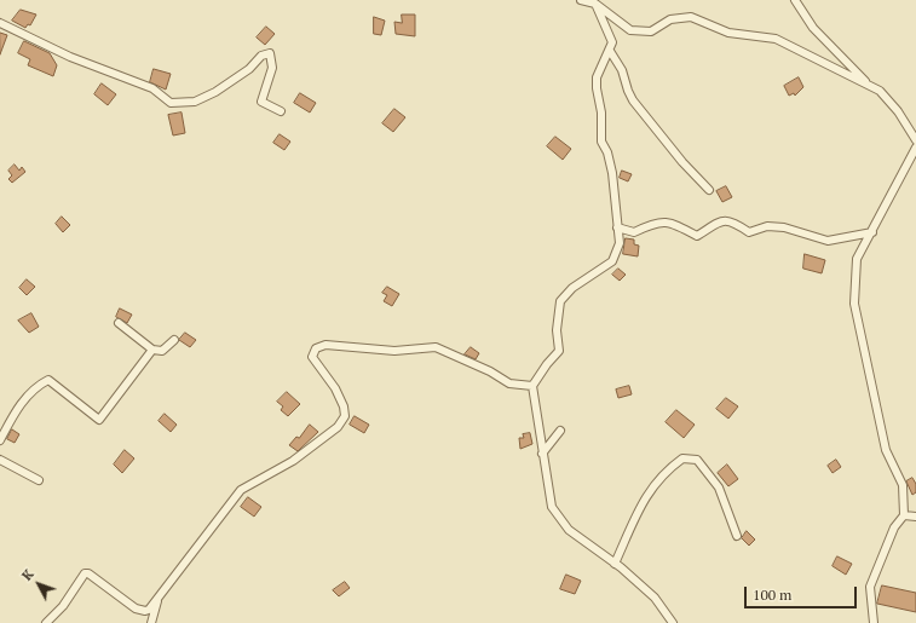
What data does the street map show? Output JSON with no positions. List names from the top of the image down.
{
  "scale_bar": "100 m",
  "north": "top left"
}
